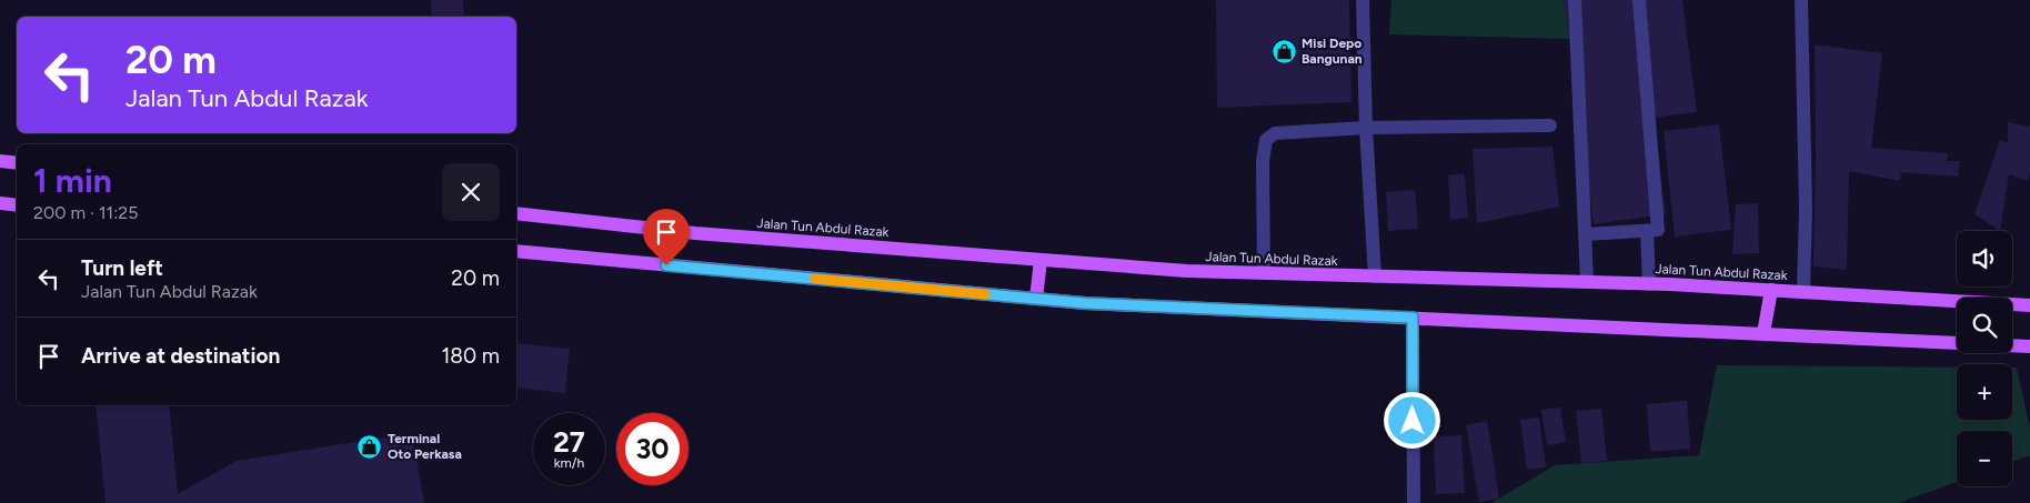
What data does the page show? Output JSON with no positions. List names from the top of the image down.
{
  "streets": {
    "main road": ["Jalan Tun Abdul Razak"]
  },
  "places": {
    "shop": ["Misi Depo Bangunan", "Terminal Oto Perkasa"]
  },
  "page": {
    "turn": ["20 m", "Jalan Tun Abdul Razak"],
    "heading": ["1 min", "200 m · 11:25"],
    "map_buttons": ["+", "−"],
    "list": [
      {
        "name": "Turn left",
        "note": "Jalan Tun Abdul Razak",
        "value": "20 m"
      },
      {
        "name": "Arrive at destination",
        "value": "180 m"
      }
    ],
    "speed": "27 km/h",
    "limit": "30"
  }
}
